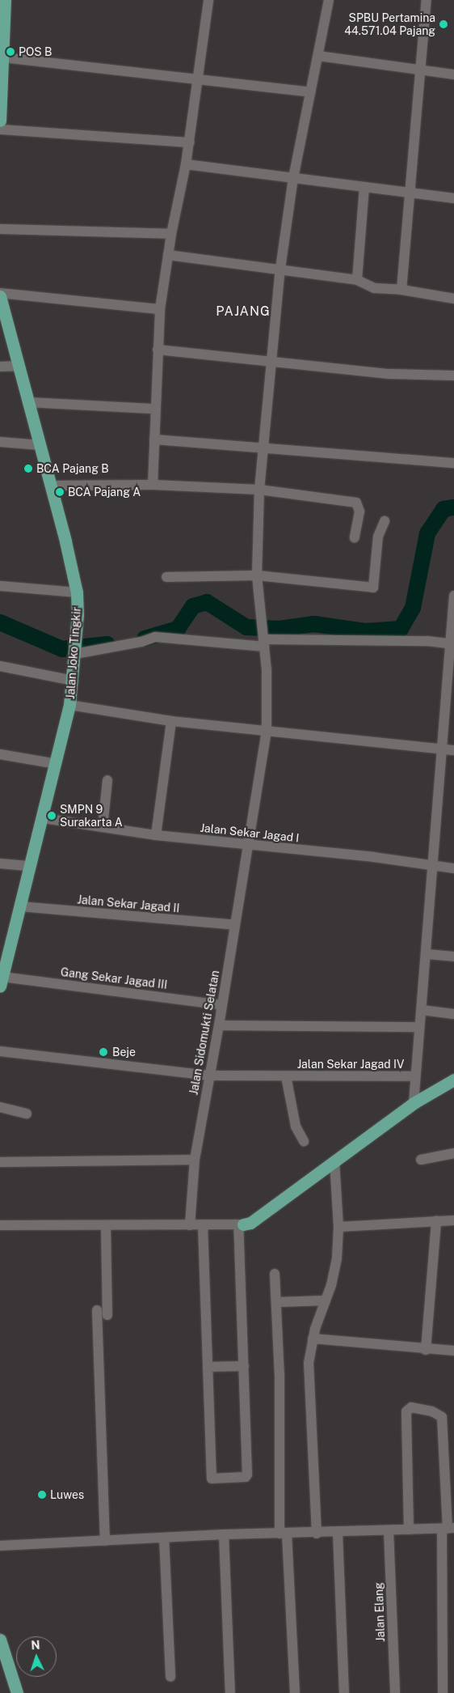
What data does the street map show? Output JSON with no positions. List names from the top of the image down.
{
  "streets": {
    "main road": ["Jalan Joko Tingkir"],
    "street": [
      "Jalan Sekar Jagad I",
      "Jalan Sekar Jagad II",
      "Gang Sekar Jagad III",
      "Jalan Sidomukti Selatan",
      "Jalan Sekar Jagad IV",
      "Jalan Elang"
    ]
  },
  "crossings": [
    ["Jalan Joko Tingkir", "Jalan Sekar Jagad I"],
    ["Jalan Joko Tingkir", "Jalan Sekar Jagad II"],
    ["Jalan Joko Tingkir", "Gang Sekar Jagad III"],
    ["Jalan Sekar Jagad I", "Jalan Sidomukti Selatan"],
    ["Jalan Sekar Jagad II", "Jalan Sidomukti Selatan"],
    ["Gang Sekar Jagad III", "Jalan Sidomukti Selatan"],
    ["Jalan Sidomukti Selatan", "Jalan Sekar Jagad IV"]
  ],
  "districts": ["PAJANG"],
  "places": [
    "SPBU Pertamina 44.571.04 Pajang",
    "POS B",
    "BCA Pajang B",
    "BCA Pajang A",
    "SMPN 9 Surakarta A",
    "Beje",
    "Luwes"
  ],
  "north": "top"
}
